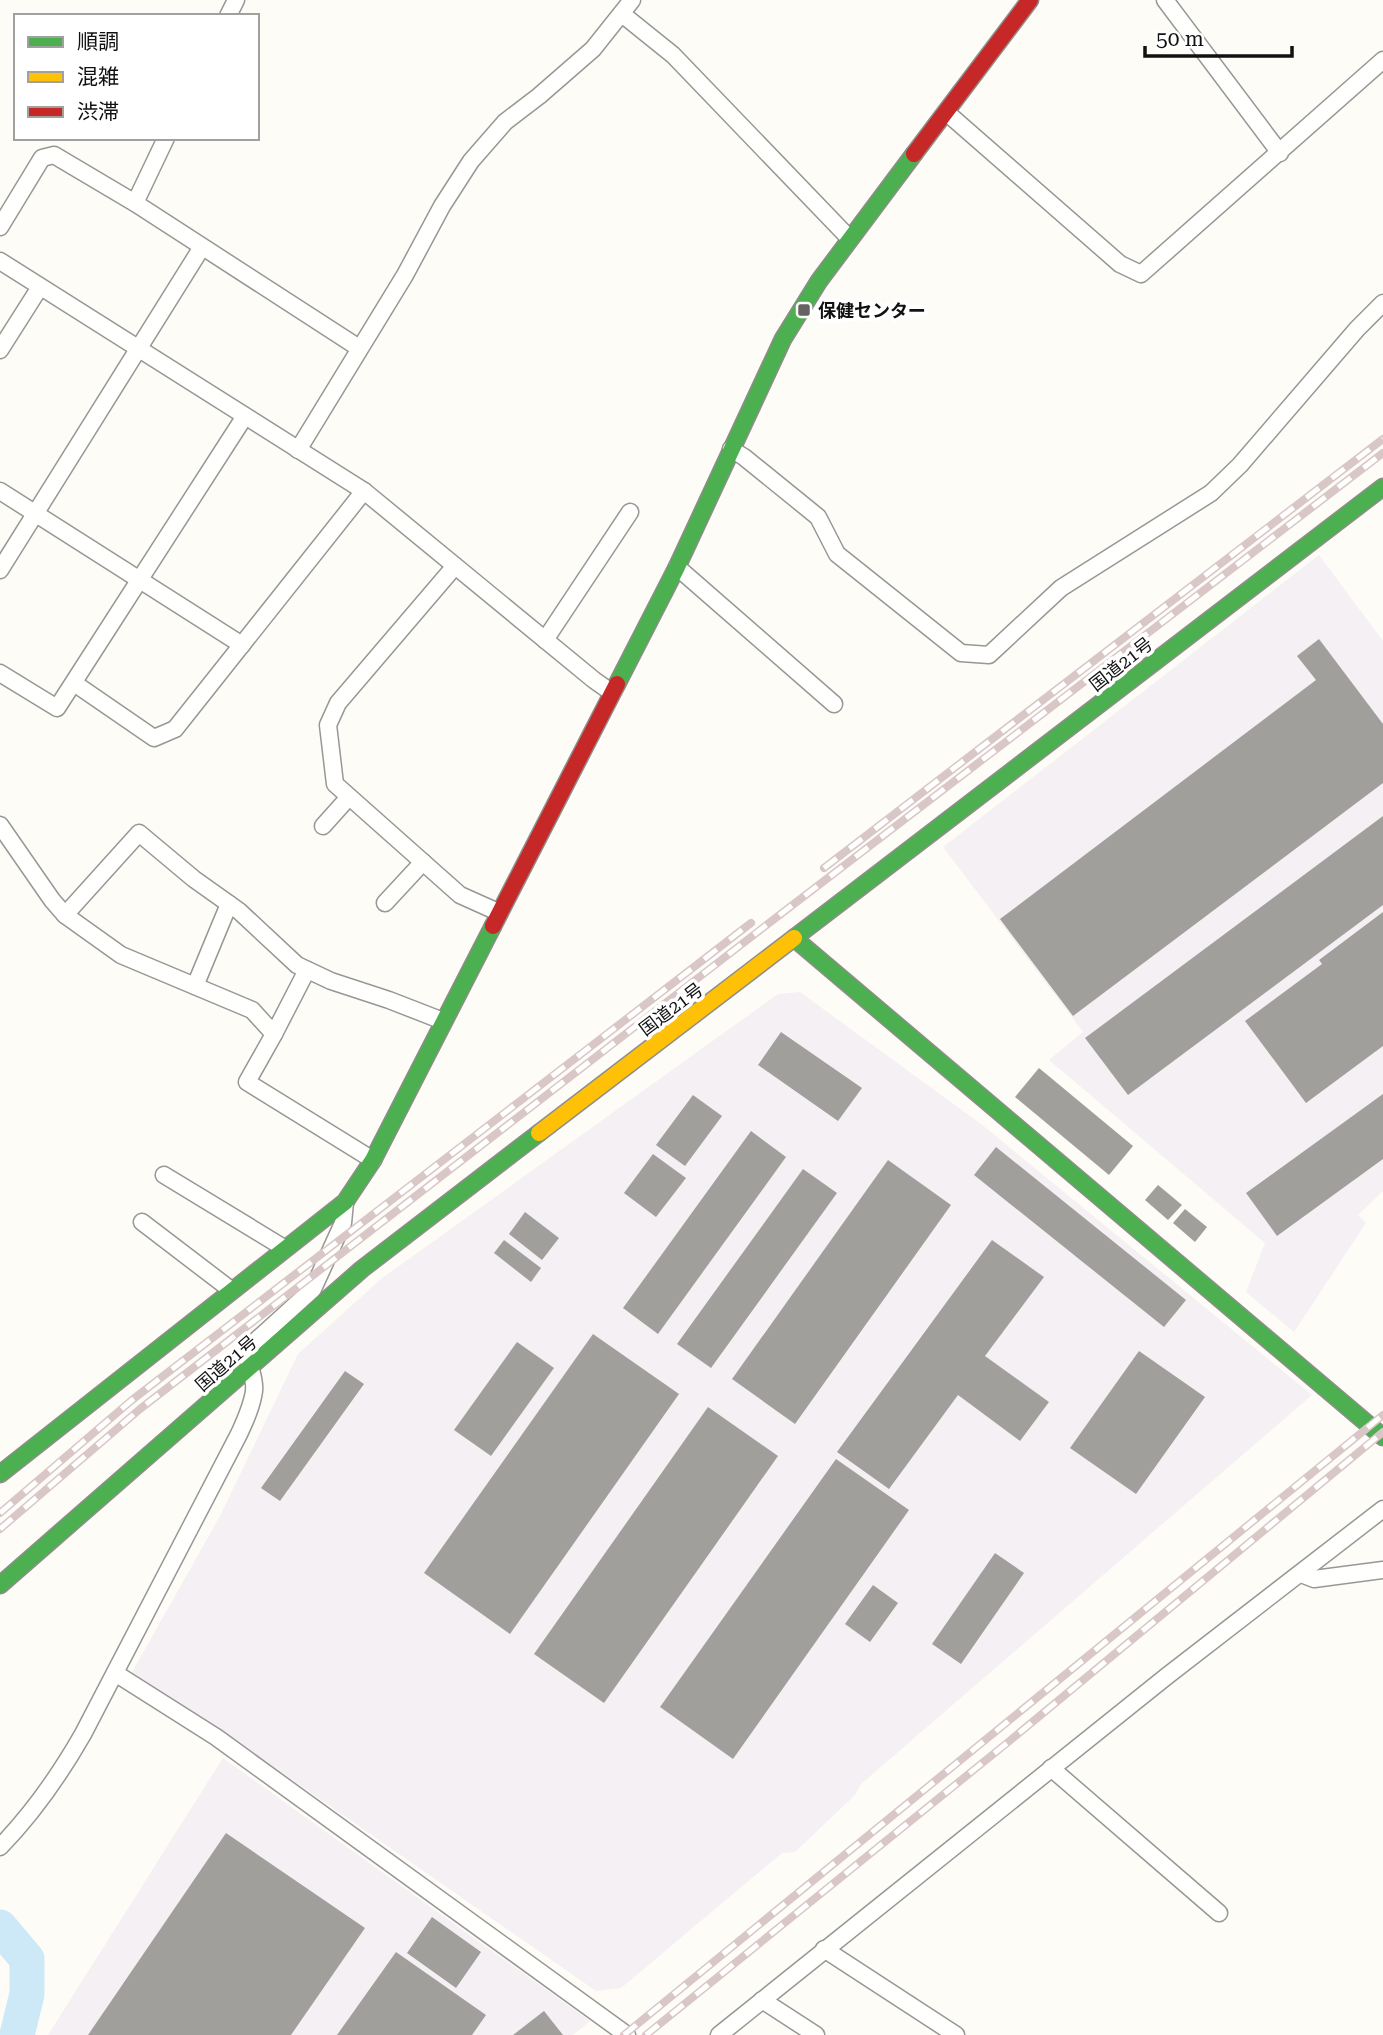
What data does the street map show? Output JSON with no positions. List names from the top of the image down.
{
  "streets": {
    "main road": ["国道21号"]
  },
  "places": {
    "transit": ["保健センター"]
  },
  "legend": ["順調", "混雑", "渋滞"],
  "scale_bar": "50 m"
}
